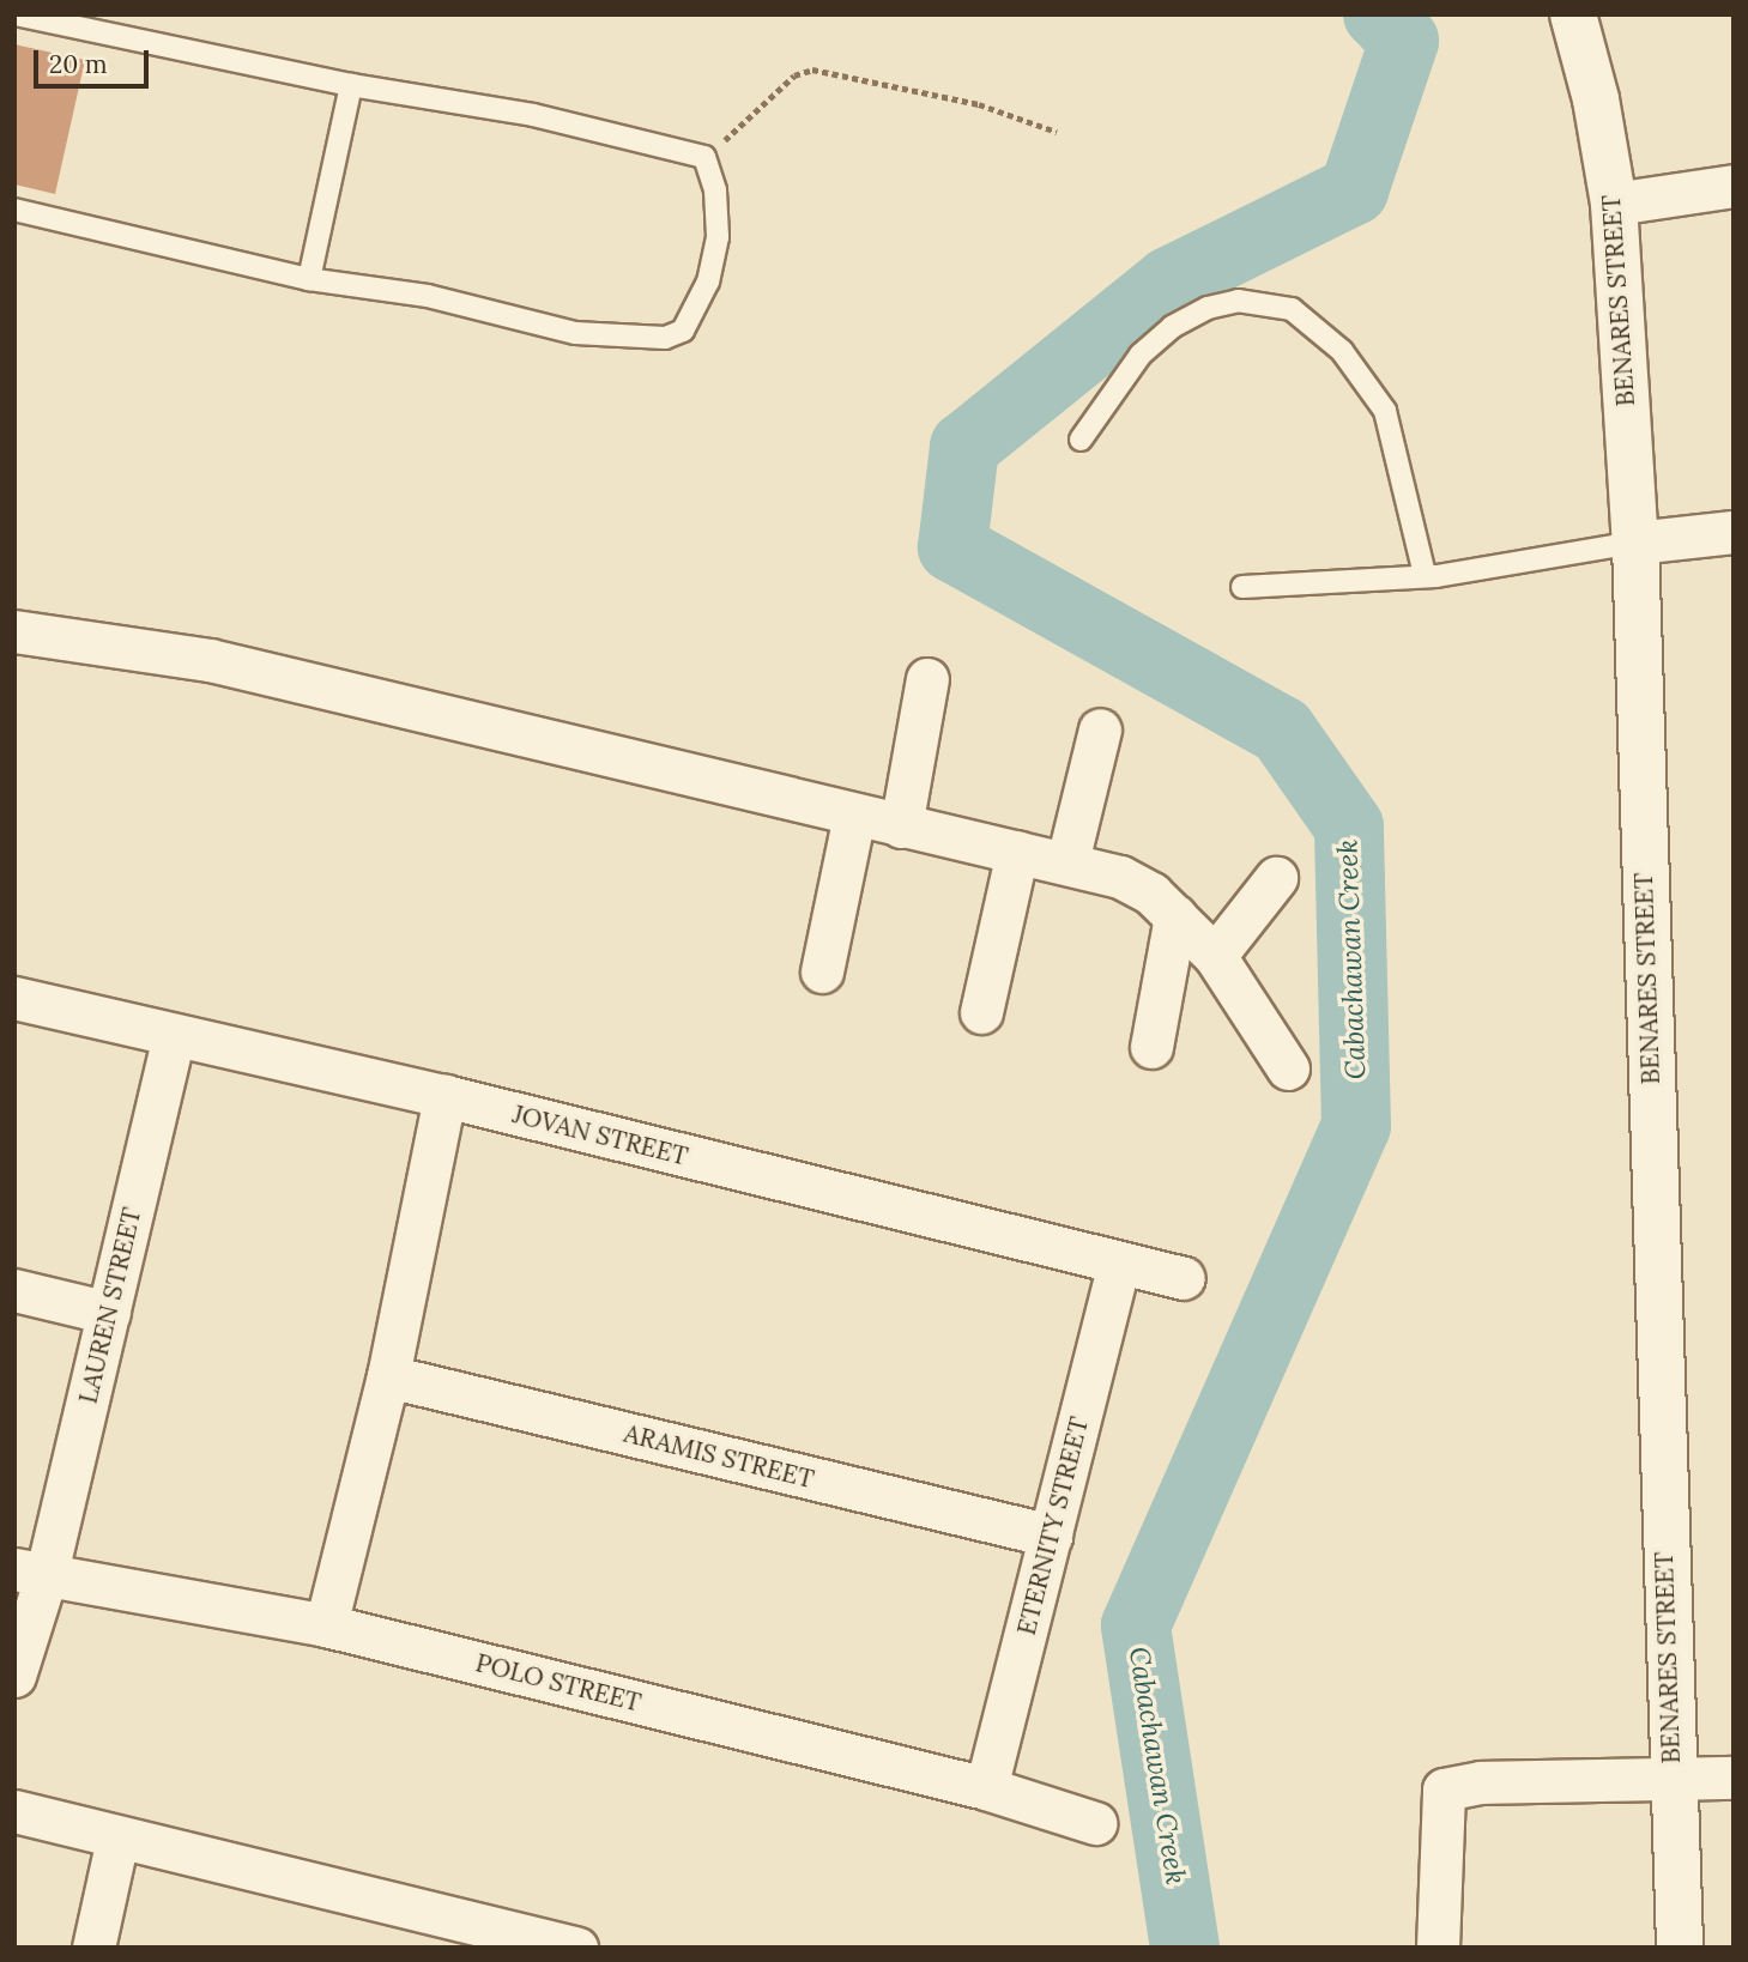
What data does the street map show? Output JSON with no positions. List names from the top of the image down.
{
  "streets": {
    "street": [
      "BENARES STREET",
      "JOVAN STREET",
      "LAUREN STREET",
      "ARAMIS STREET",
      "ETERNITY STREET",
      "POLO STREET"
    ]
  },
  "crossings": [
    ["JOVAN STREET", "LAUREN STREET"],
    ["JOVAN STREET", "ETERNITY STREET"],
    ["LAUREN STREET", "POLO STREET"],
    ["ARAMIS STREET", "ETERNITY STREET"],
    ["ETERNITY STREET", "POLO STREET"]
  ],
  "water": ["Cabachawan Creek"],
  "scale_bar": "20 m"
}
